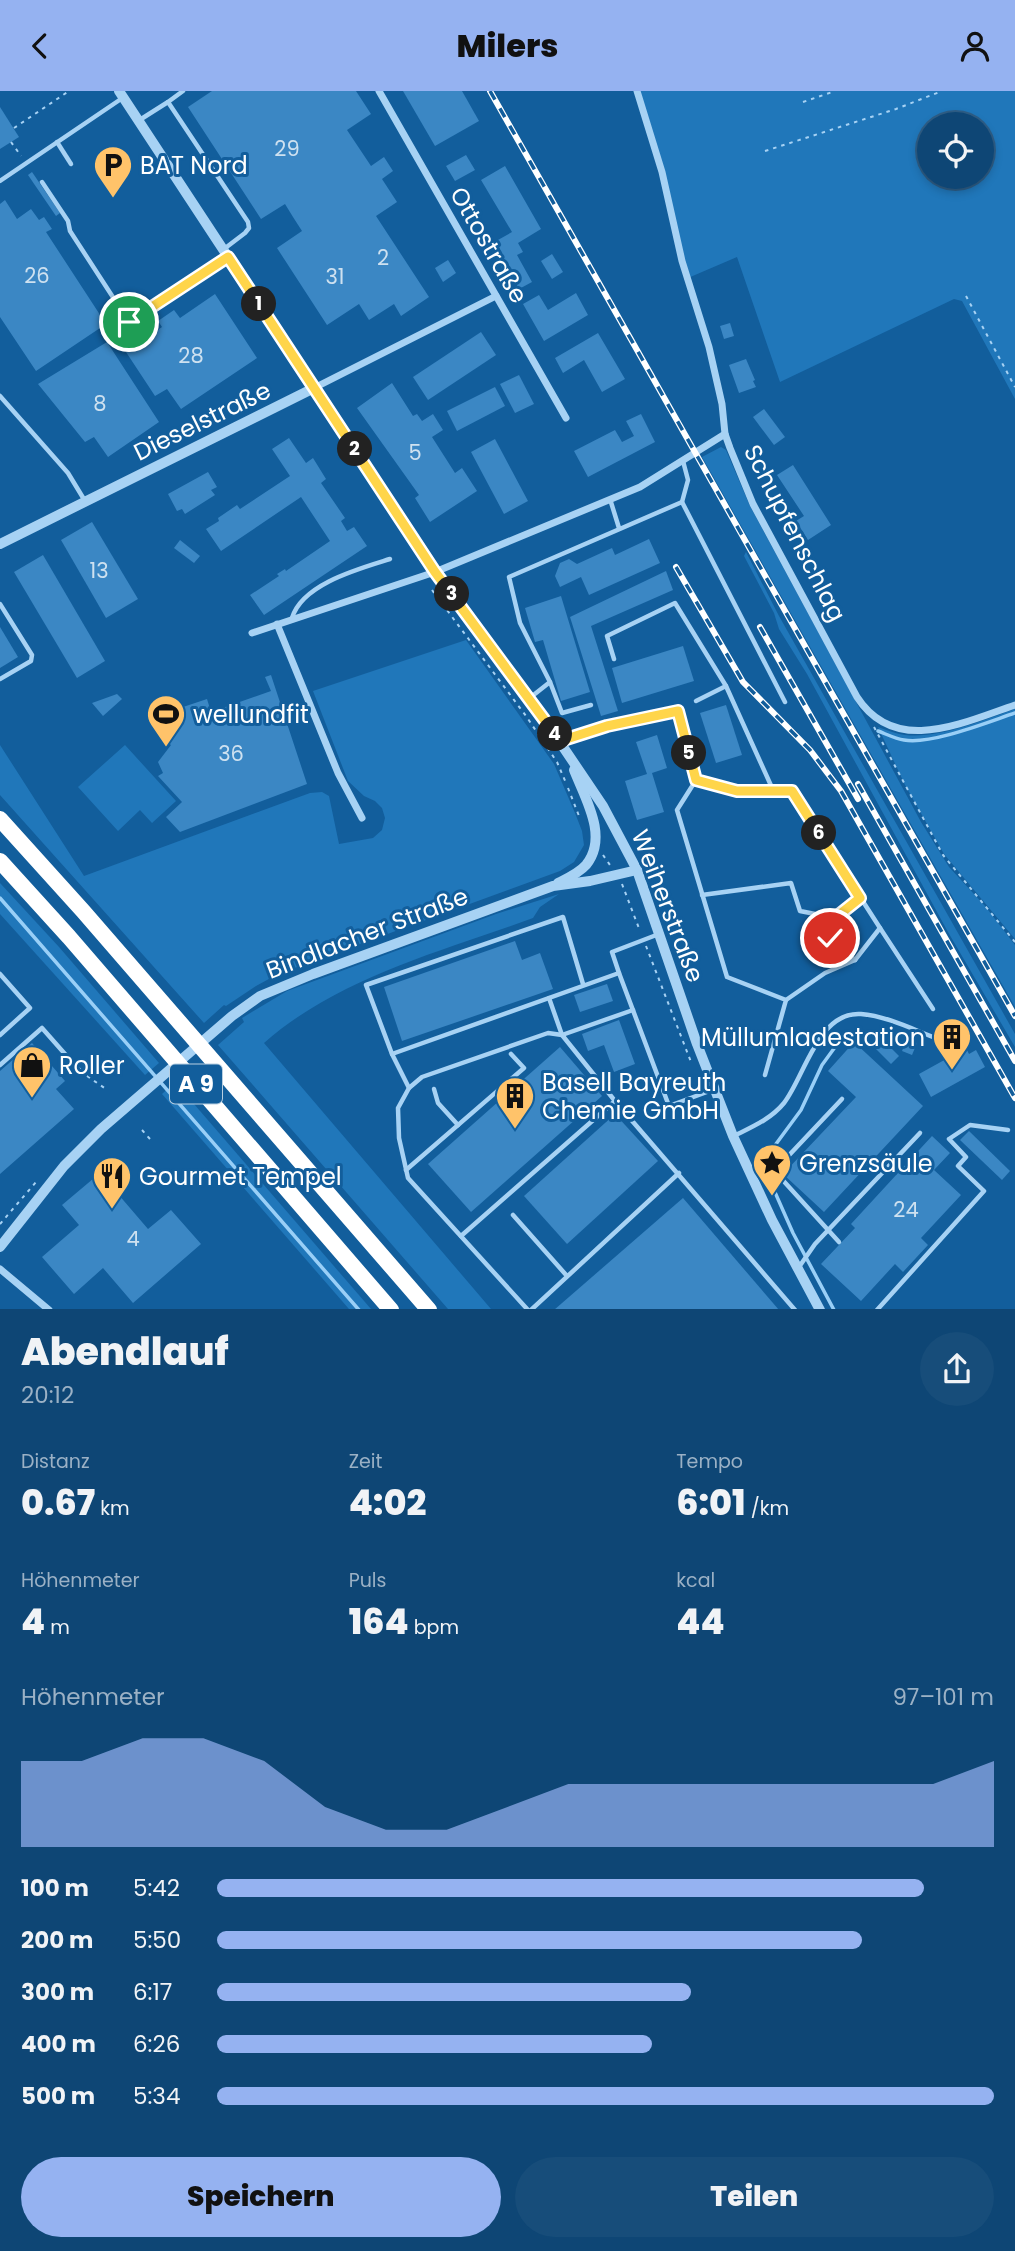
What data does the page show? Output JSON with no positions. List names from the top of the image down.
{
  "streets": {
    "highway": ["A 9"],
    "street": [
      "Ottostraße",
      "Dieselstraße",
      "Schupfenschlag",
      "Weiherstraße",
      "Bindlacher Straße"
    ]
  },
  "crossings": [
    ["Ottostraße", "Dieselstraße"],
    ["Dieselstraße", "Weiherstraße"],
    ["Weiherstraße", "Bindlacher Straße"]
  ],
  "places": {
    "parking": ["BAT Nord"],
    "sports": ["wellundfit"],
    "building": ["Müllumladestation", "Basell Bayreuth Chemie GmbH"],
    "shop": ["Roller"],
    "place": ["Grenzsäule"],
    "restaurant": ["Gourmet Tempel"]
  },
  "house_numbers": [
    "29",
    "2",
    "26",
    "31",
    "28",
    "8",
    "5",
    "13",
    "36",
    "24",
    "4"
  ],
  "page": {
    "header": "Milers",
    "pins": [
      "1",
      "2",
      "3",
      "4",
      "5",
      "6"
    ],
    "heading": ["Abendlauf", "20:12"],
    "stats": [
      ["Distanz", "0.67 km"],
      ["Zeit", "4:02"],
      ["Tempo", "6:01 /km"],
      ["Höhenmeter", "4 m"],
      ["Puls", "164 bpm"],
      ["kcal", "44"]
    ],
    "chart": ["Höhenmeter", "97–101 m"],
    "list": [
      {
        "name": "100 m",
        "note": "5:42"
      },
      {
        "name": "200 m",
        "note": "5:50"
      },
      {
        "name": "300 m",
        "note": "6:17"
      },
      {
        "name": "400 m",
        "note": "6:26"
      },
      {
        "name": "500 m",
        "note": "5:34"
      }
    ],
    "buttons": ["Speichern", "Teilen"]
  }
}
